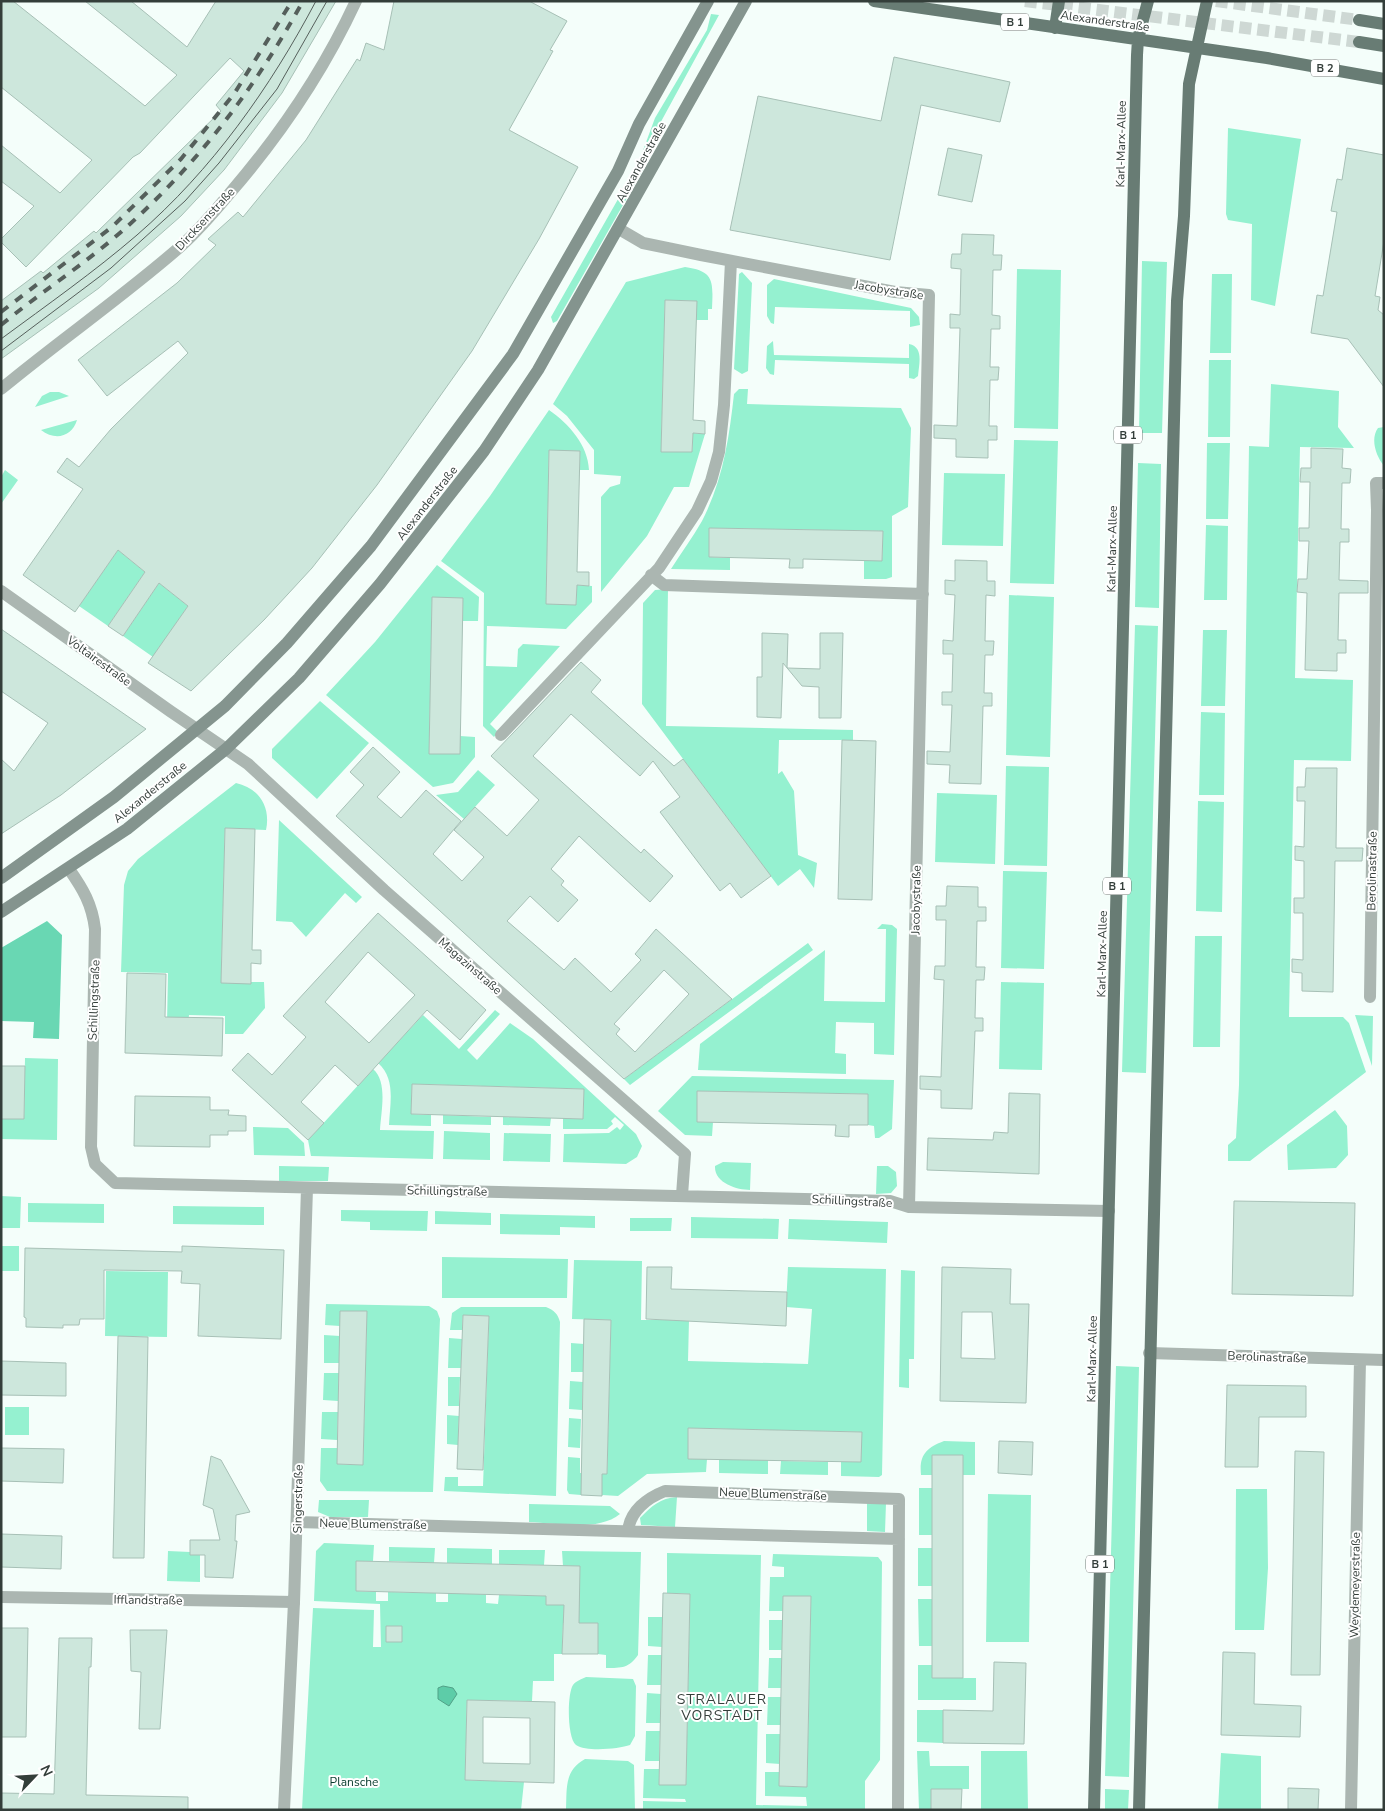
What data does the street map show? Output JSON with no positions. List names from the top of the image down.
{
  "streets": {
    "main road": [
      "Alexanderstraße",
      "B 1",
      "B 2",
      "Karl-Marx-Allee"
    ],
    "street": [
      "Dircksenstraße",
      "Jacobystraße",
      "Voltairestraße",
      "Berolinastraße",
      "Magazinstraße",
      "Schillingstraße",
      "Neue Blumenstraße",
      "Singerstraße",
      "Weydemeyerstraße",
      "Ifflandstraße"
    ]
  },
  "crossings": [
    ["Alexanderstraße", "B 2"],
    ["Alexanderstraße", "Karl-Marx-Allee"],
    ["Alexanderstraße", "Jacobystraße"],
    ["Alexanderstraße", "Voltairestraße"],
    ["Alexanderstraße", "Magazinstraße"],
    ["Alexanderstraße", "Schillingstraße"],
    ["Karl-Marx-Allee", "Schillingstraße"],
    ["Jacobystraße", "Schillingstraße"],
    ["Voltairestraße", "Magazinstraße"],
    ["Berolinastraße", "Weydemeyerstraße"],
    ["Magazinstraße", "Schillingstraße"],
    ["Schillingstraße", "Singerstraße"],
    ["Neue Blumenstraße", "Singerstraße"],
    ["Singerstraße", "Ifflandstraße"]
  ],
  "districts": ["STRALAUER VORSTADT"],
  "parks": ["Plansche"],
  "north": "top right"
}
